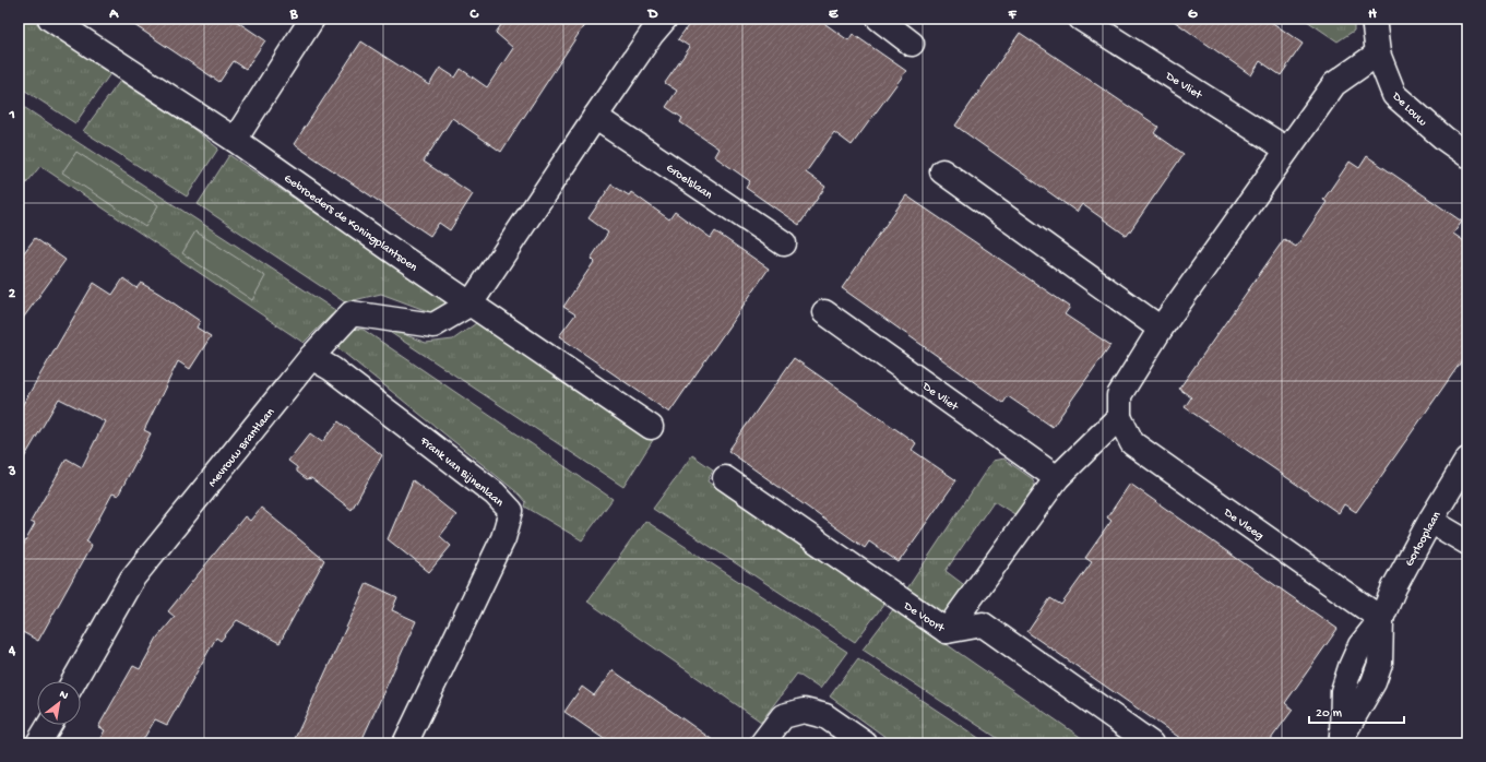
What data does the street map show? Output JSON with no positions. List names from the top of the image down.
{
  "streets": {
    "street": [
      "De Vliet",
      "De Louw",
      "Groelslaan",
      "Gebroeders de Koningplantsoen",
      "Mevrouw Brantlaan",
      "Frank van Bijnenlaan",
      "De Vleeg",
      "Gorlooplaan",
      "De Voort"
    ]
  },
  "crossings": [
    ["Gebroeders de Koningplantsoen", "Mevrouw Brantlaan"],
    ["Mevrouw Brantlaan", "Frank van Bijnenlaan"],
    ["De Vleeg", "Gorlooplaan"]
  ],
  "scale_bar": "20 m",
  "north": "top right",
  "grid": {
    "columns": [
      "A",
      "B",
      "C",
      "D",
      "E",
      "F",
      "G",
      "H"
    ],
    "rows": [
      "1",
      "2",
      "3",
      "4"
    ]
  }
}
